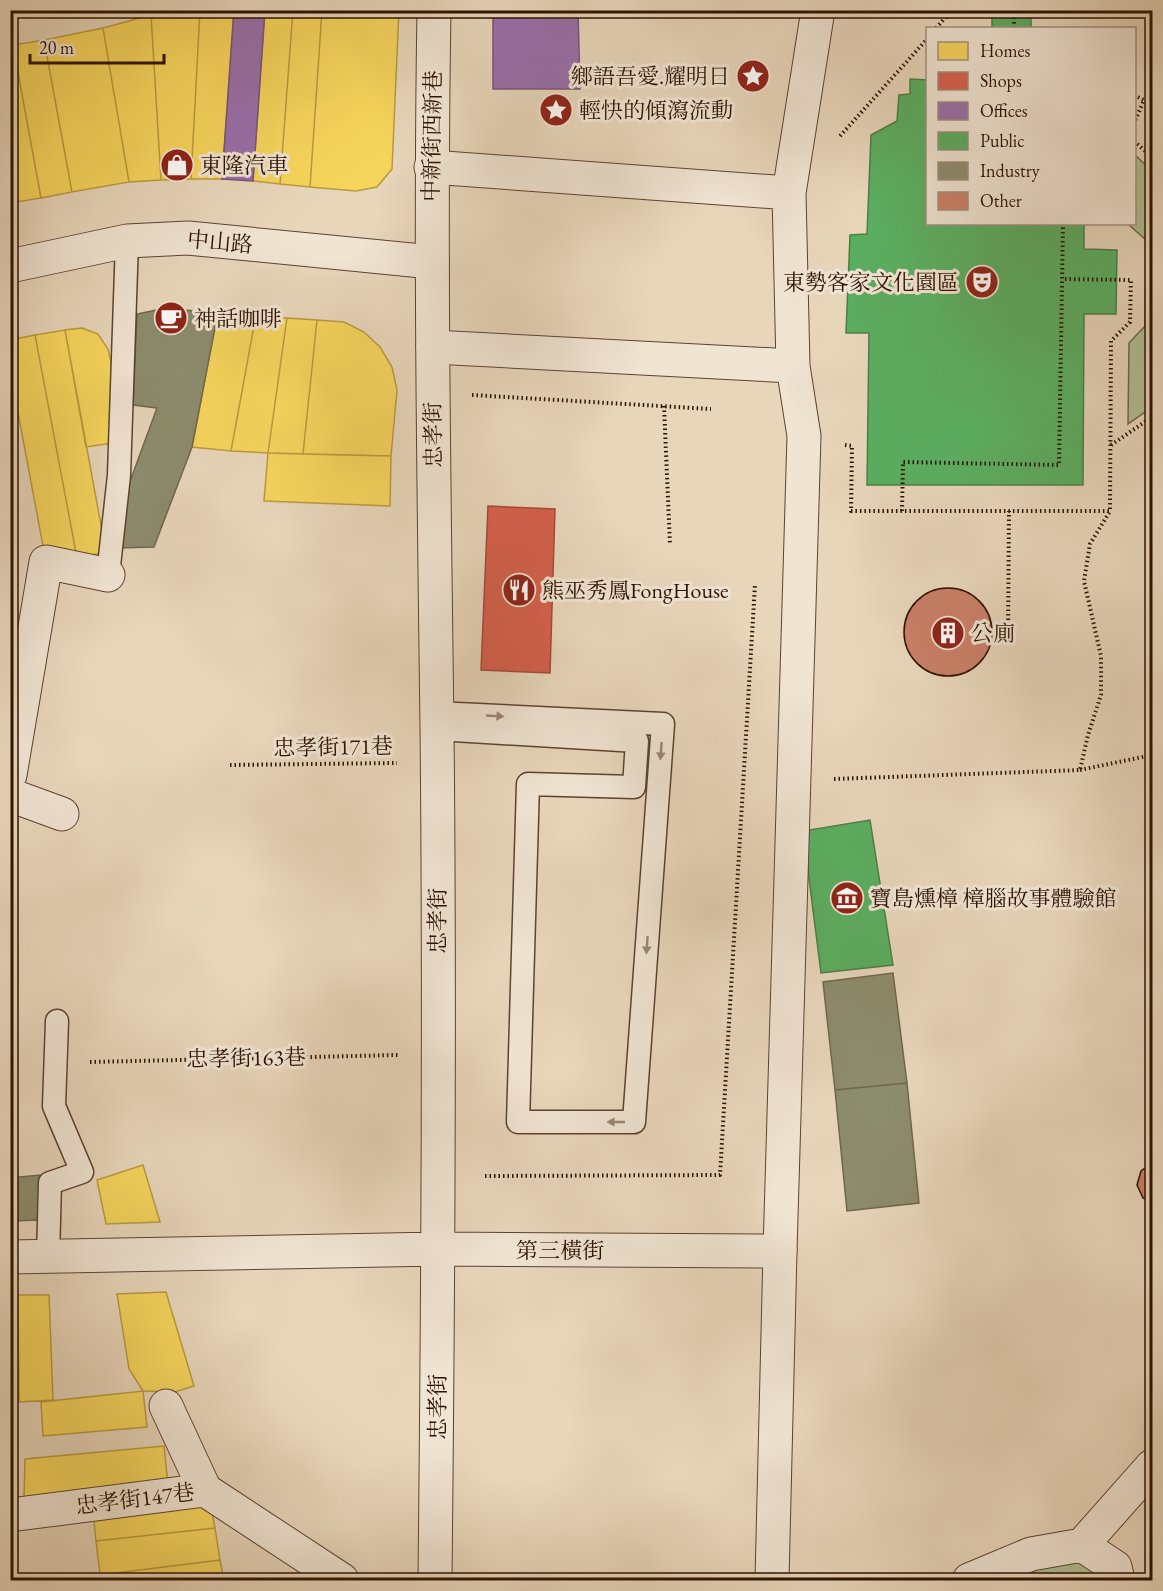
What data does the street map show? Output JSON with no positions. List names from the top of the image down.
{
  "streets": {
    "street": [
      "中新街西新巷",
      "中山路",
      "忠孝街",
      "第三橫街",
      "忠孝街147巷"
    ],
    "path": ["忠孝街171巷", "忠孝街163巷"]
  },
  "crossings": [
    ["中新街西新巷", "中山路"],
    ["中新街西新巷", "忠孝街"],
    ["中山路", "忠孝街"],
    ["忠孝街", "忠孝街171巷"],
    ["忠孝街", "忠孝街163巷"],
    ["忠孝街", "第三橫街"]
  ],
  "places": {
    "place": ["鄉語吾愛.耀明日", "輕快的傾瀉流動"],
    "shop": ["東隆汽車"],
    "theatre": ["東勢客家文化園區"],
    "cafe": ["神話咖啡"],
    "restaurant": ["熊巫秀鳳FongHouse"],
    "building": ["公廁"],
    "museum": ["寶島燻樟 樟腦故事體驗館"]
  },
  "legend": [
    "Homes",
    "Shops",
    "Offices",
    "Public",
    "Industry",
    "Other"
  ],
  "scale_bar": "20 m"
}
